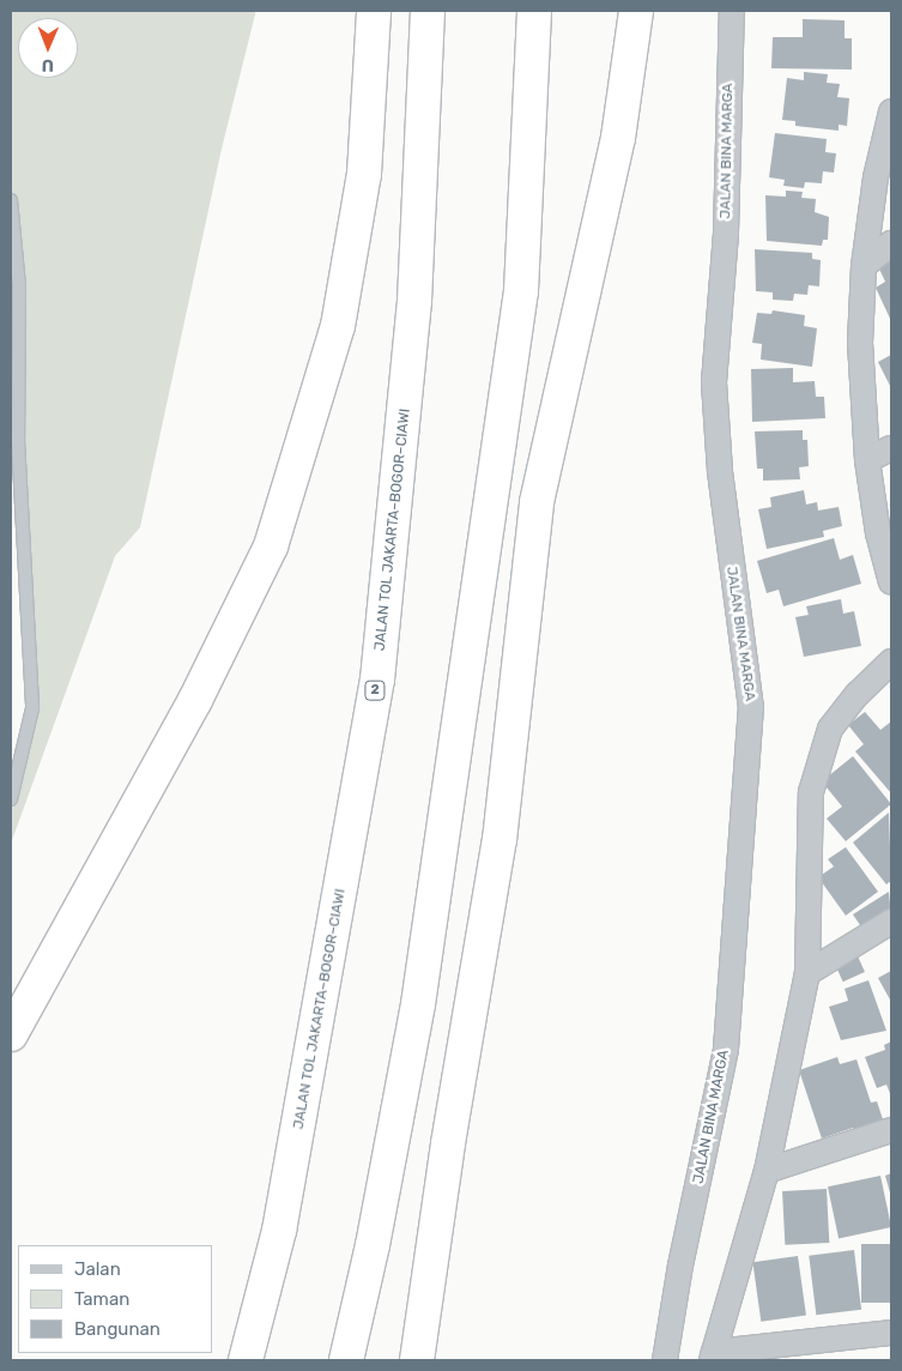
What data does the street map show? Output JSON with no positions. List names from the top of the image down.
{
  "streets": {
    "highway": ["JALAN TOL JAKARTA–BOGOR–CIAWI", "2"],
    "street": ["JALAN BINA MARGA"]
  },
  "legend": ["Jalan", "Taman", "Bangunan"],
  "north": "bottom"
}
